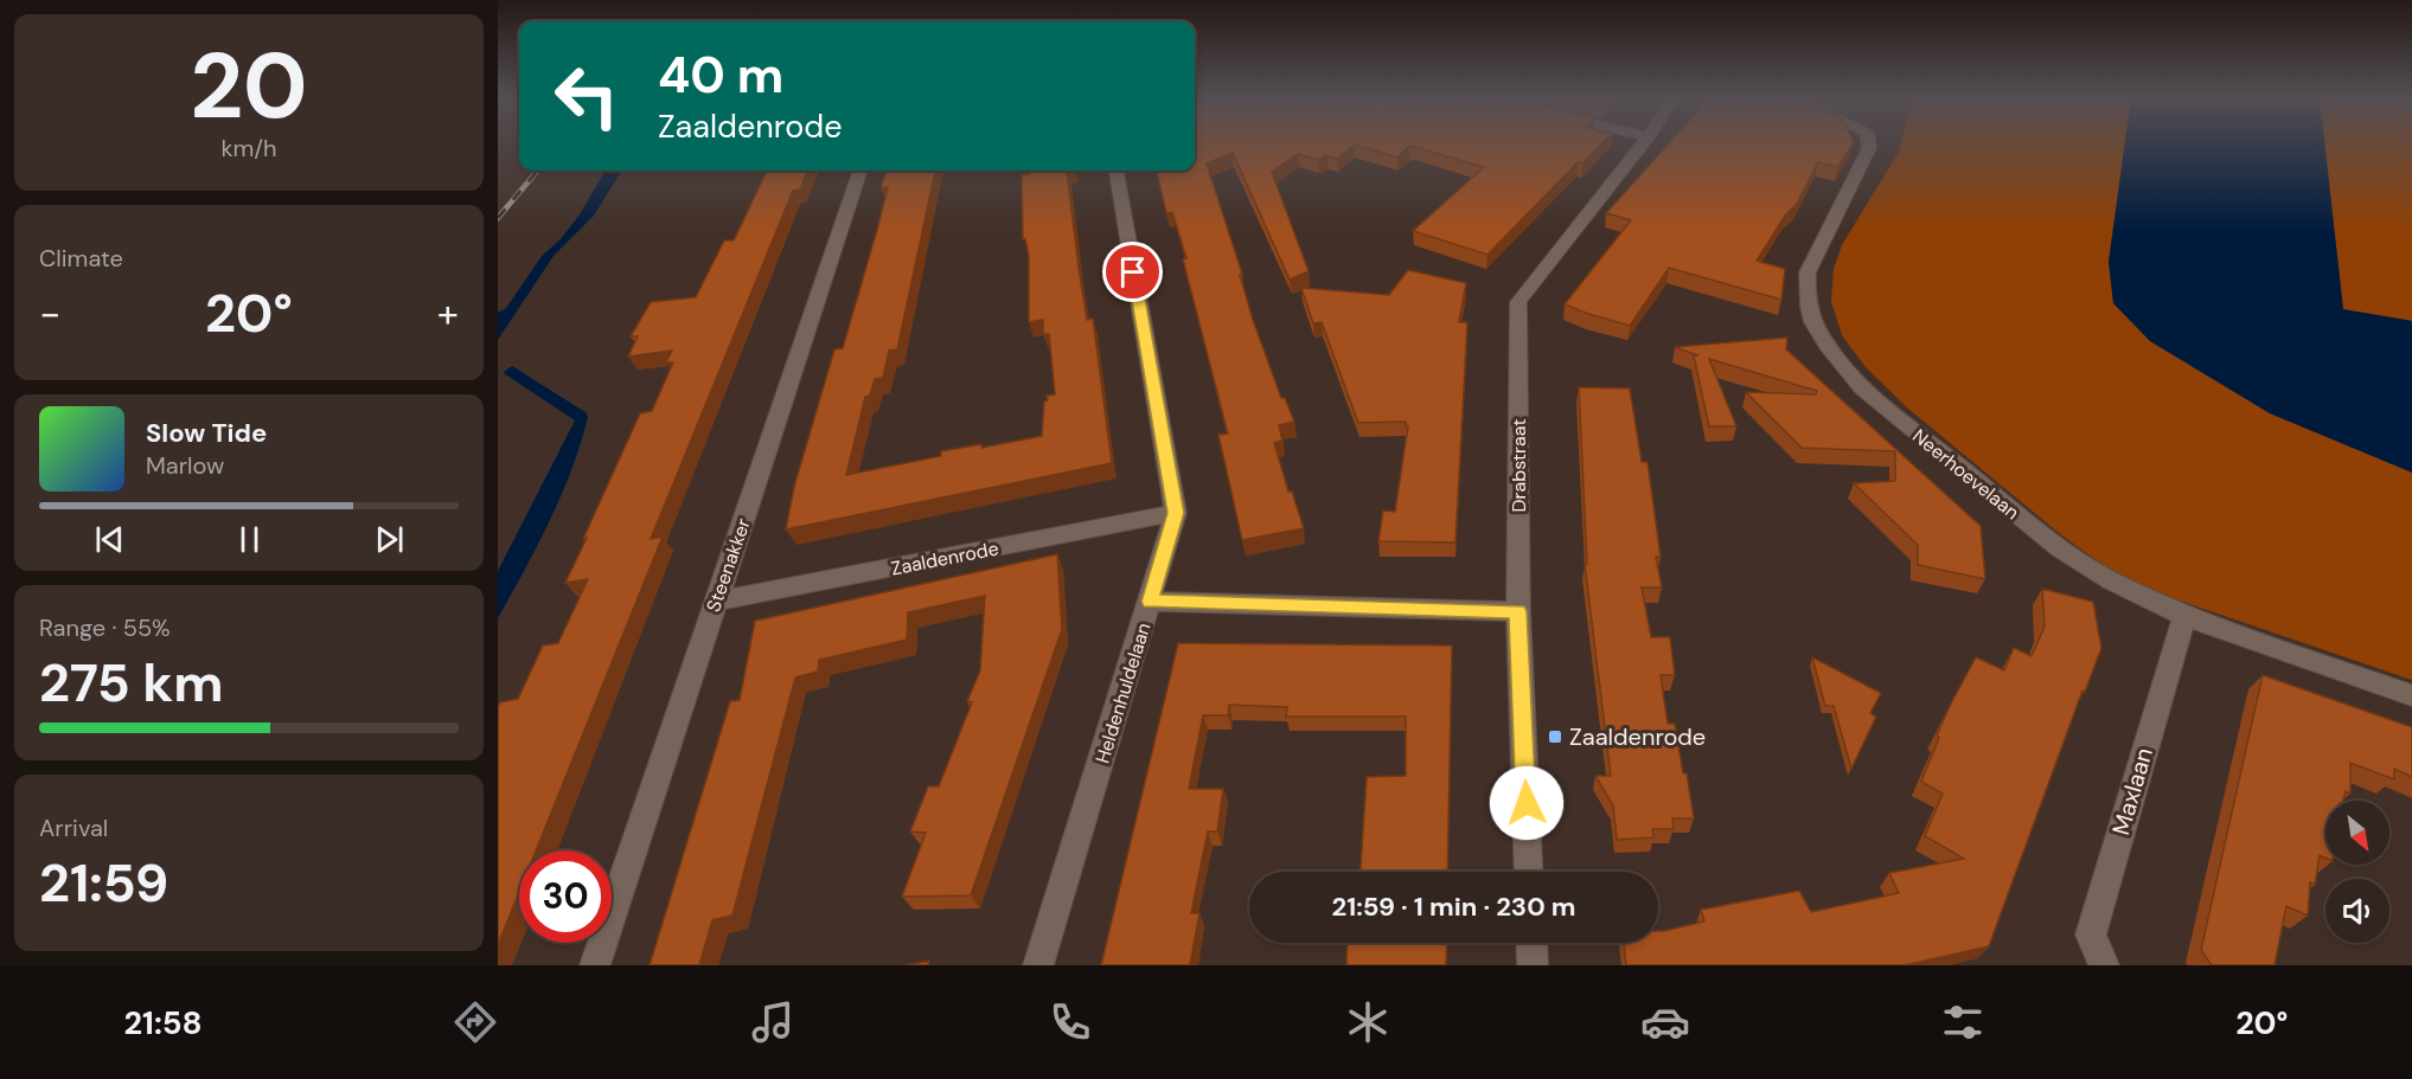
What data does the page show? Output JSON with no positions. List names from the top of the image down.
{
  "streets": {
    "street": [
      "Drabstraat",
      "Neerhoevelaan",
      "Zaaldenrode",
      "Steenakker",
      "Heldenhuldelaan",
      "Maxlaan"
    ]
  },
  "crossings": [
    ["Neerhoevelaan", "Maxlaan"],
    ["Zaaldenrode", "Steenakker"],
    ["Zaaldenrode", "Heldenhuldelaan"]
  ],
  "places": {
    "transit": ["Zaaldenrode"]
  },
  "north": "bottom right",
  "page": {
    "tile": [
      ["20", "km/h"],
      "Climate",
      ["Range · 55%", "275 km"],
      ["Arrival", "21:59"]
    ],
    "turn": ["40 m", "Zaaldenrode"],
    "heat": ["−", "20°", "+"],
    "song": ["Slow Tide", "Marlow"],
    "limit": "30",
    "trip": "21:59 · 1 min · 230 m",
    "tabs": ["21:58", "20°"]
  }
}
